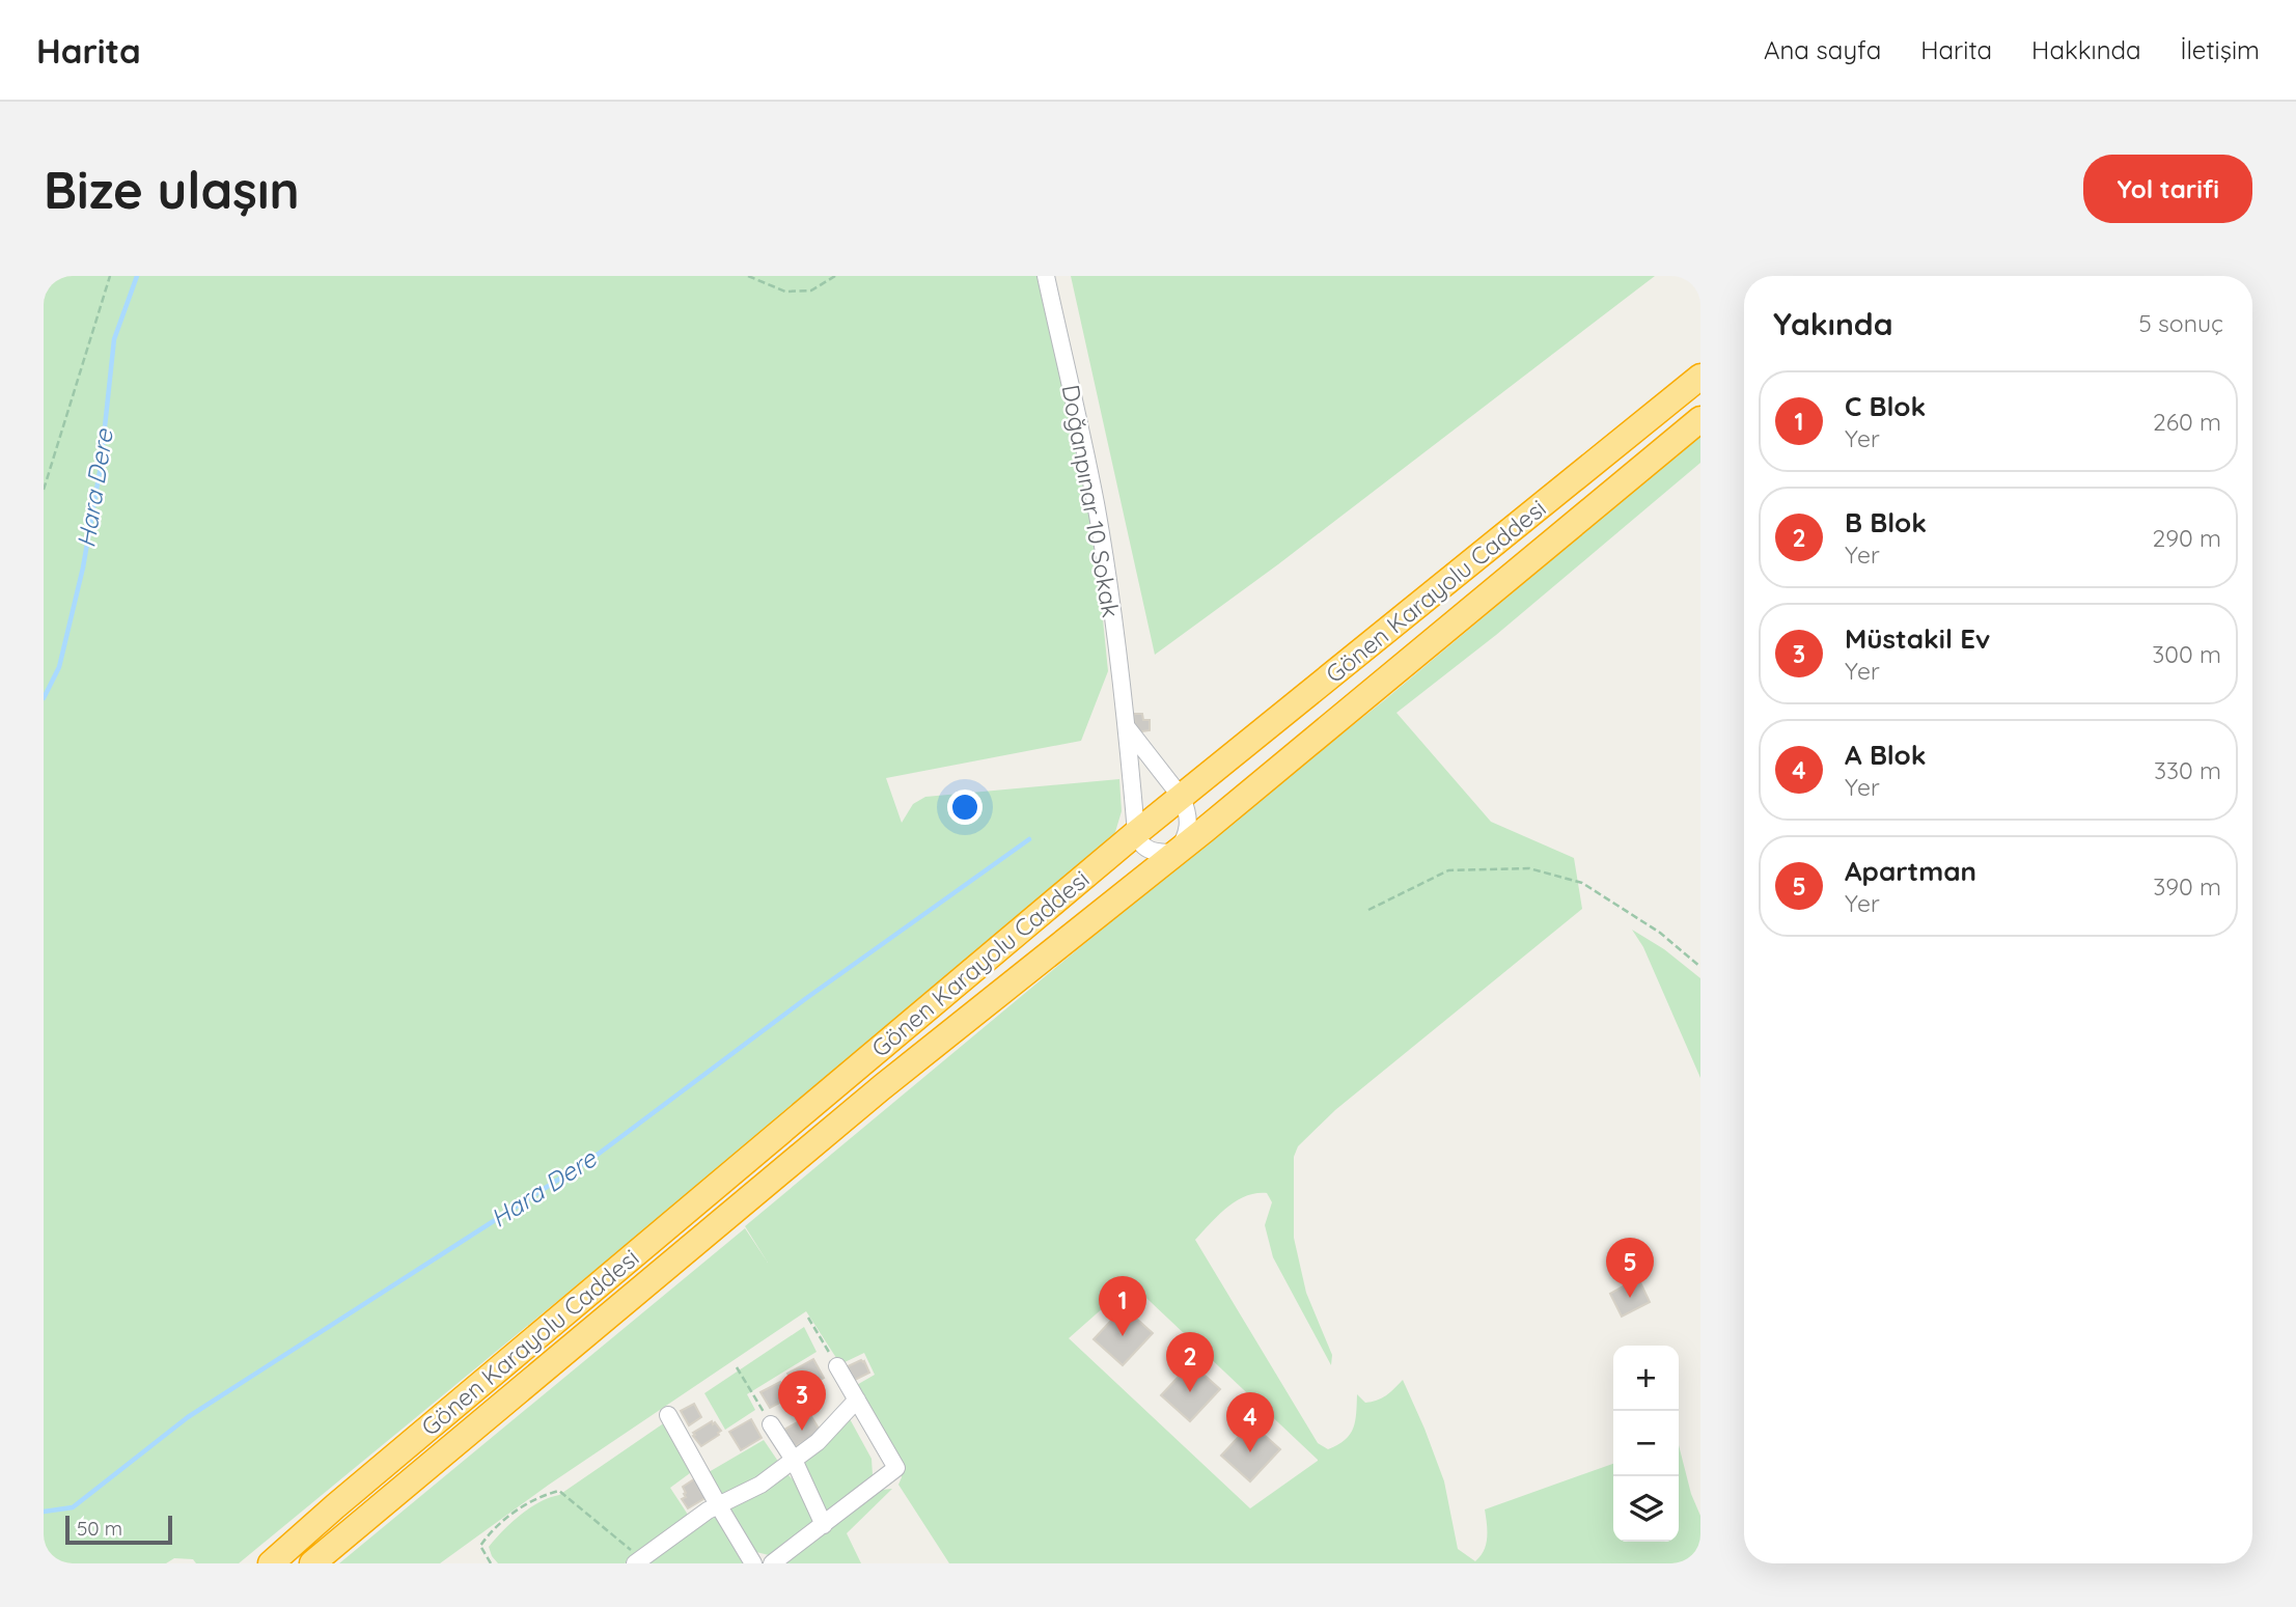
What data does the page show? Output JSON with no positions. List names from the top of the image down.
{
  "streets": {
    "highway": ["Gönen Karayolu Caddesi"],
    "street": ["Doğanpınar 10 Sokak"]
  },
  "crossings": [
    ["Doğanpınar 10 Sokak", "Gönen Karayolu Caddesi"]
  ],
  "water": ["Hara Dere"],
  "scale_bar": "50 m",
  "page": {
    "header": "Harita",
    "nav": [
      "Ana sayfa",
      "Harita",
      "Hakkında",
      "İletişim"
    ],
    "buttons": "Yol tarifi",
    "title": "Bize ulaşın",
    "heading": ["Yakında", "5 sonuç"],
    "list": [
      {
        "mark": "1",
        "name": "C Blok",
        "note": "Yer",
        "value": "260 m"
      },
      {
        "mark": "2",
        "name": "B Blok",
        "note": "Yer",
        "value": "290 m"
      },
      {
        "mark": "3",
        "name": "Müstakil Ev",
        "note": "Yer",
        "value": "300 m"
      },
      {
        "mark": "4",
        "name": "A Blok",
        "note": "Yer",
        "value": "330 m"
      },
      {
        "mark": "5",
        "name": "Apartman",
        "note": "Yer",
        "value": "390 m"
      }
    ],
    "pins": [
      "5",
      "1",
      "2",
      "3",
      "4"
    ],
    "map_buttons": ["+", "−"],
    "scale": "50 m"
  }
}
